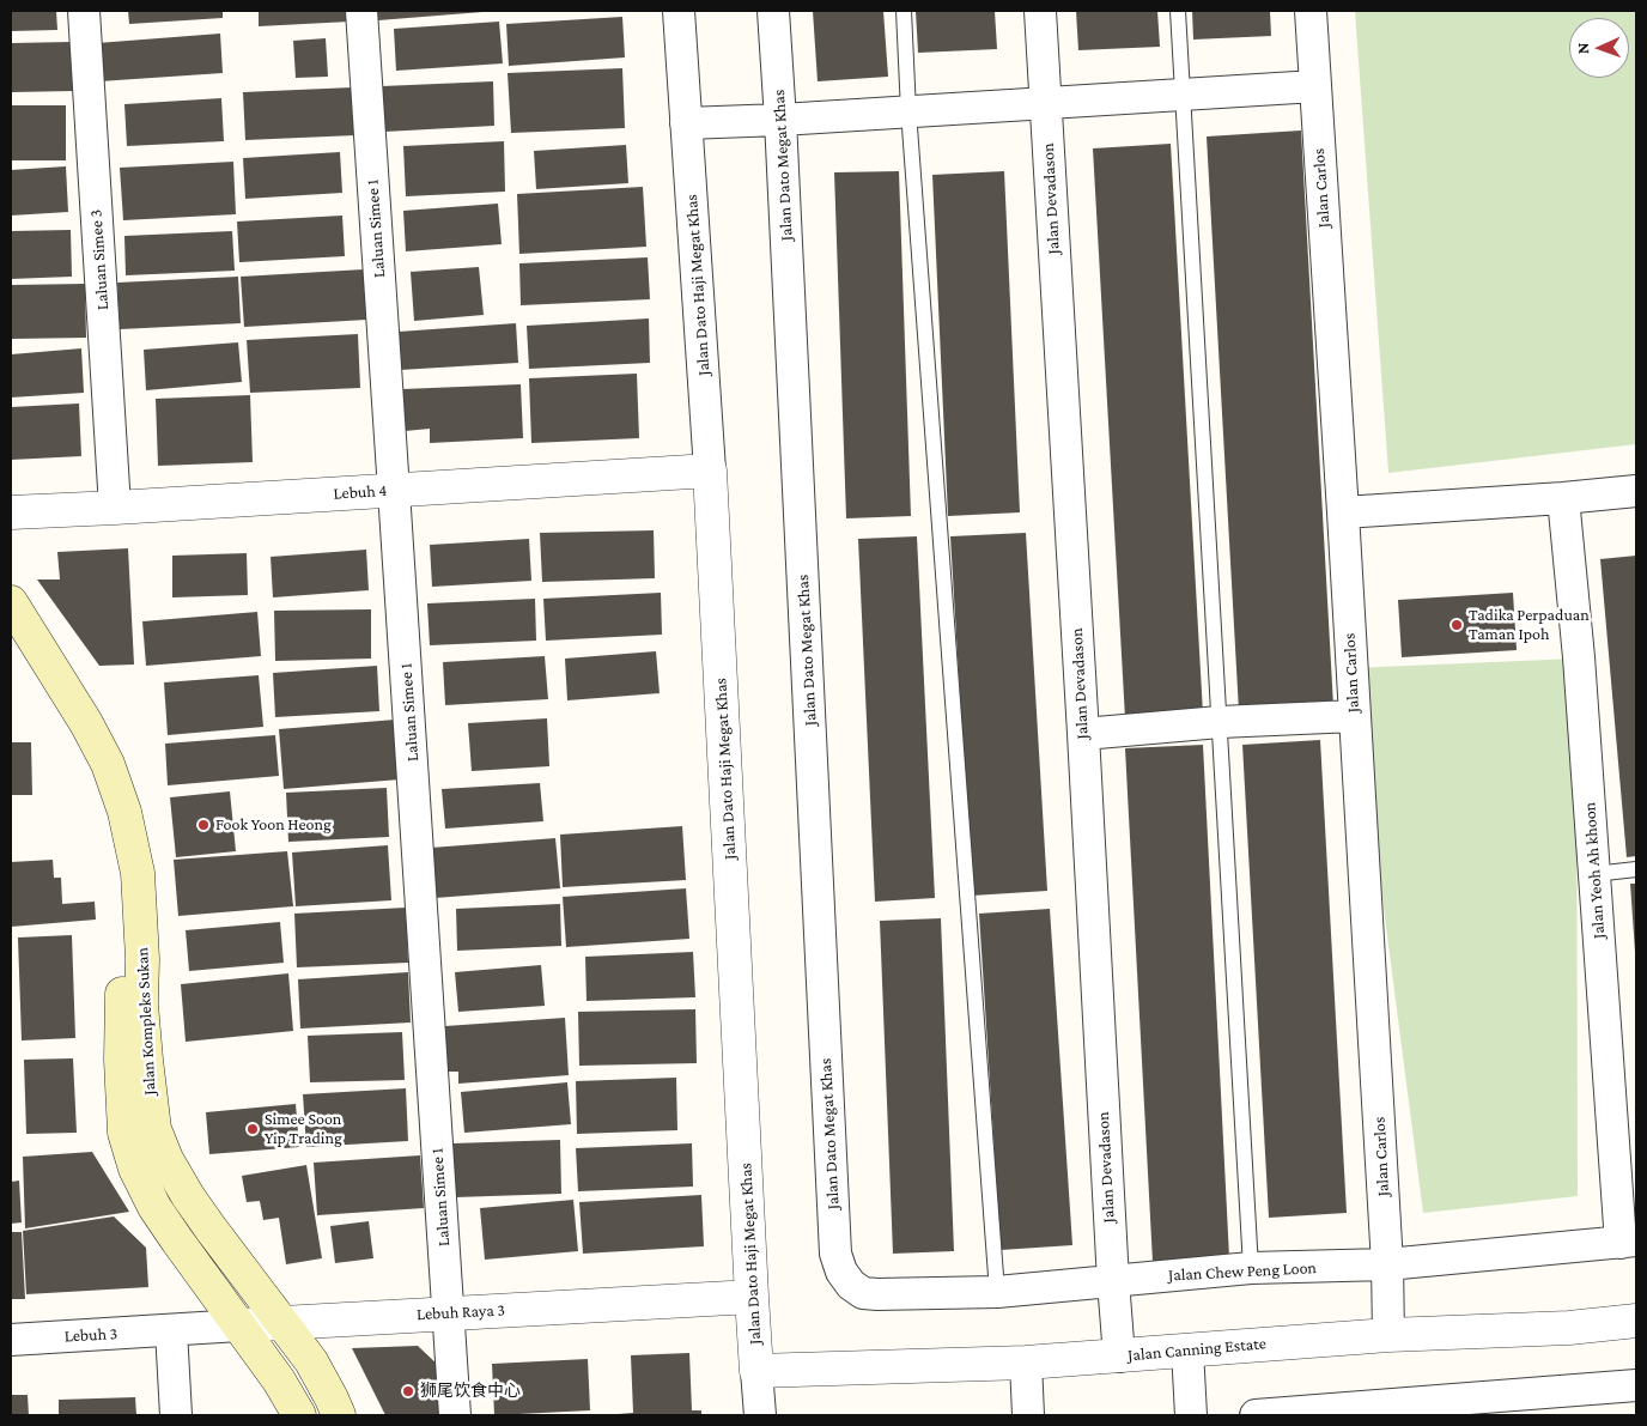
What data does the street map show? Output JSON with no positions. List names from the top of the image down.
{
  "streets": {
    "main road": ["Jalan Kompleks Sukan"],
    "street": [
      "Jalan Dato Megat Khas",
      "Jalan Carlos",
      "Jalan Devadason",
      "Laluan Simee 1",
      "Laluan Simee 3",
      "Jalan Dato Haji Megat Khas",
      "Lebuh 4",
      "Jalan Yeoh Ah khoon",
      "Jalan Chew Peng Loon",
      "Lebuh Raya 3",
      "Lebuh 3",
      "Jalan Canning Estate"
    ]
  },
  "crossings": [
    ["Jalan Dato Megat Khas", "Jalan Chew Peng Loon"],
    ["Jalan Carlos", "Jalan Chew Peng Loon"],
    ["Jalan Carlos", "Jalan Canning Estate"],
    ["Jalan Devadason", "Jalan Chew Peng Loon"],
    ["Jalan Devadason", "Jalan Canning Estate"],
    ["Laluan Simee 1", "Lebuh 4"],
    ["Laluan Simee 1", "Lebuh Raya 3"],
    ["Laluan Simee 3", "Lebuh 4"],
    ["Jalan Dato Haji Megat Khas", "Lebuh 4"],
    ["Jalan Dato Haji Megat Khas", "Lebuh Raya 3"],
    ["Jalan Dato Haji Megat Khas", "Jalan Canning Estate"],
    ["Jalan Yeoh Ah khoon", "Jalan Chew Peng Loon"],
    ["Jalan Kompleks Sukan", "Lebuh Raya 3"],
    ["Lebuh Raya 3", "Lebuh 3"]
  ],
  "places": [
    "Tadika Perpaduan Taman Ipoh",
    "Fook Yoon Heong",
    "Simee Soon Yip Trading",
    "狮尾饮食中心"
  ],
  "north": "left"
}
